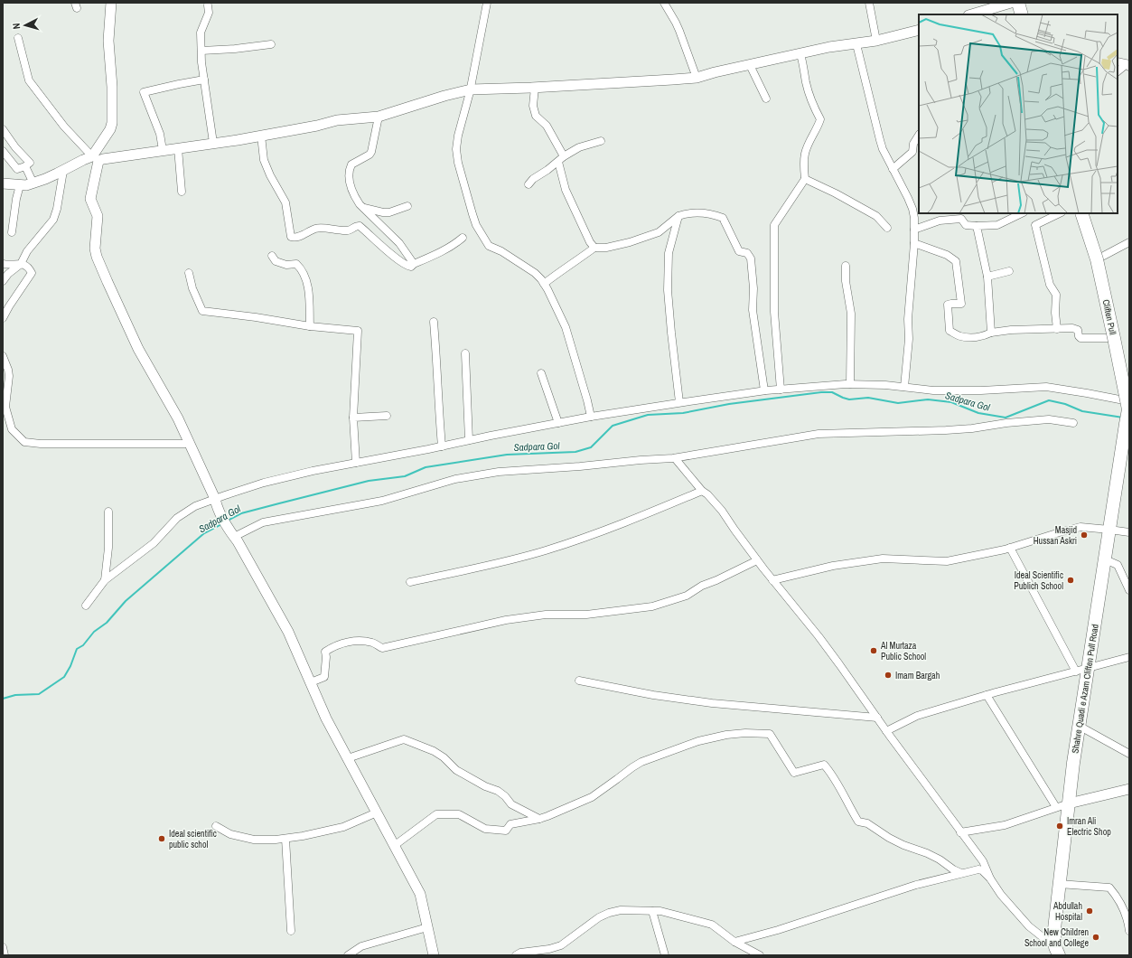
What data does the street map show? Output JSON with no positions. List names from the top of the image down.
{
  "streets": {
    "highway": ["Cliften Pull", "Shahre Quadi e Azam Cliften Pull Road"]
  },
  "crossings": [
    ["Cliften Pull", "Shahre Quadi e Azam Cliften Pull Road"]
  ],
  "water": ["Sadpara Gol"],
  "places": [
    "Masjid Hussan Askri",
    "Ideal Scientific Publich School",
    "Al Murtaza Public School",
    "Imam Bargah",
    "Imran Ali Electric Shop",
    "Ideal scientific public schol",
    "Abdullah Hospital",
    "New Children School and College"
  ],
  "north": "left"
}
